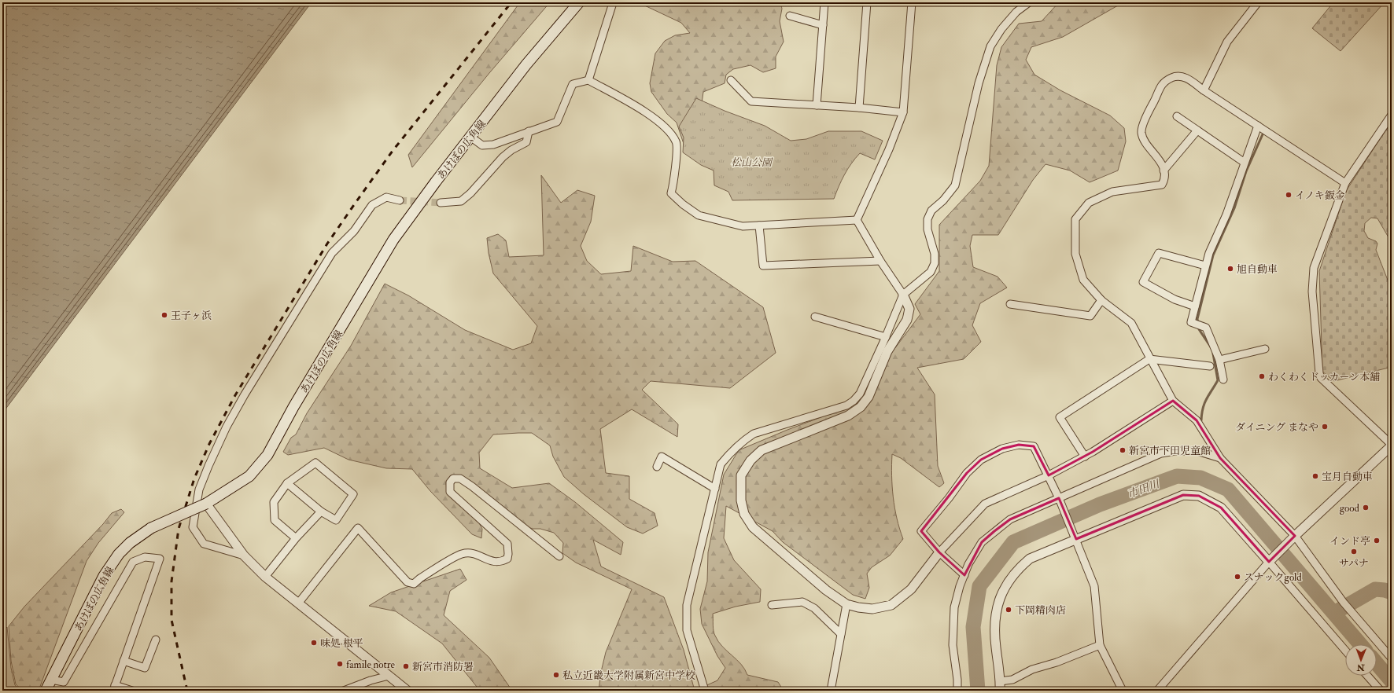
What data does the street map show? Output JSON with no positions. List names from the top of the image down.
{
  "streets": {
    "main road": ["あけぼの広角線"]
  },
  "water": ["市田川"],
  "parks": ["松山公園"],
  "places": [
    "イノキ鈑金",
    "旭自動車",
    "王子ヶ浜",
    "わくわくドッカーン本舗",
    "ダイニング まなや",
    "新宮市下田児童館",
    "宝月自動車",
    "good",
    "インド亭",
    "サパナ",
    "スナックgold",
    "下岡精肉店",
    "味処 根平",
    "famile notre",
    "新宮市消防署",
    "私立近畿大学附属新宮中学校"
  ],
  "north": "bottom"
}
